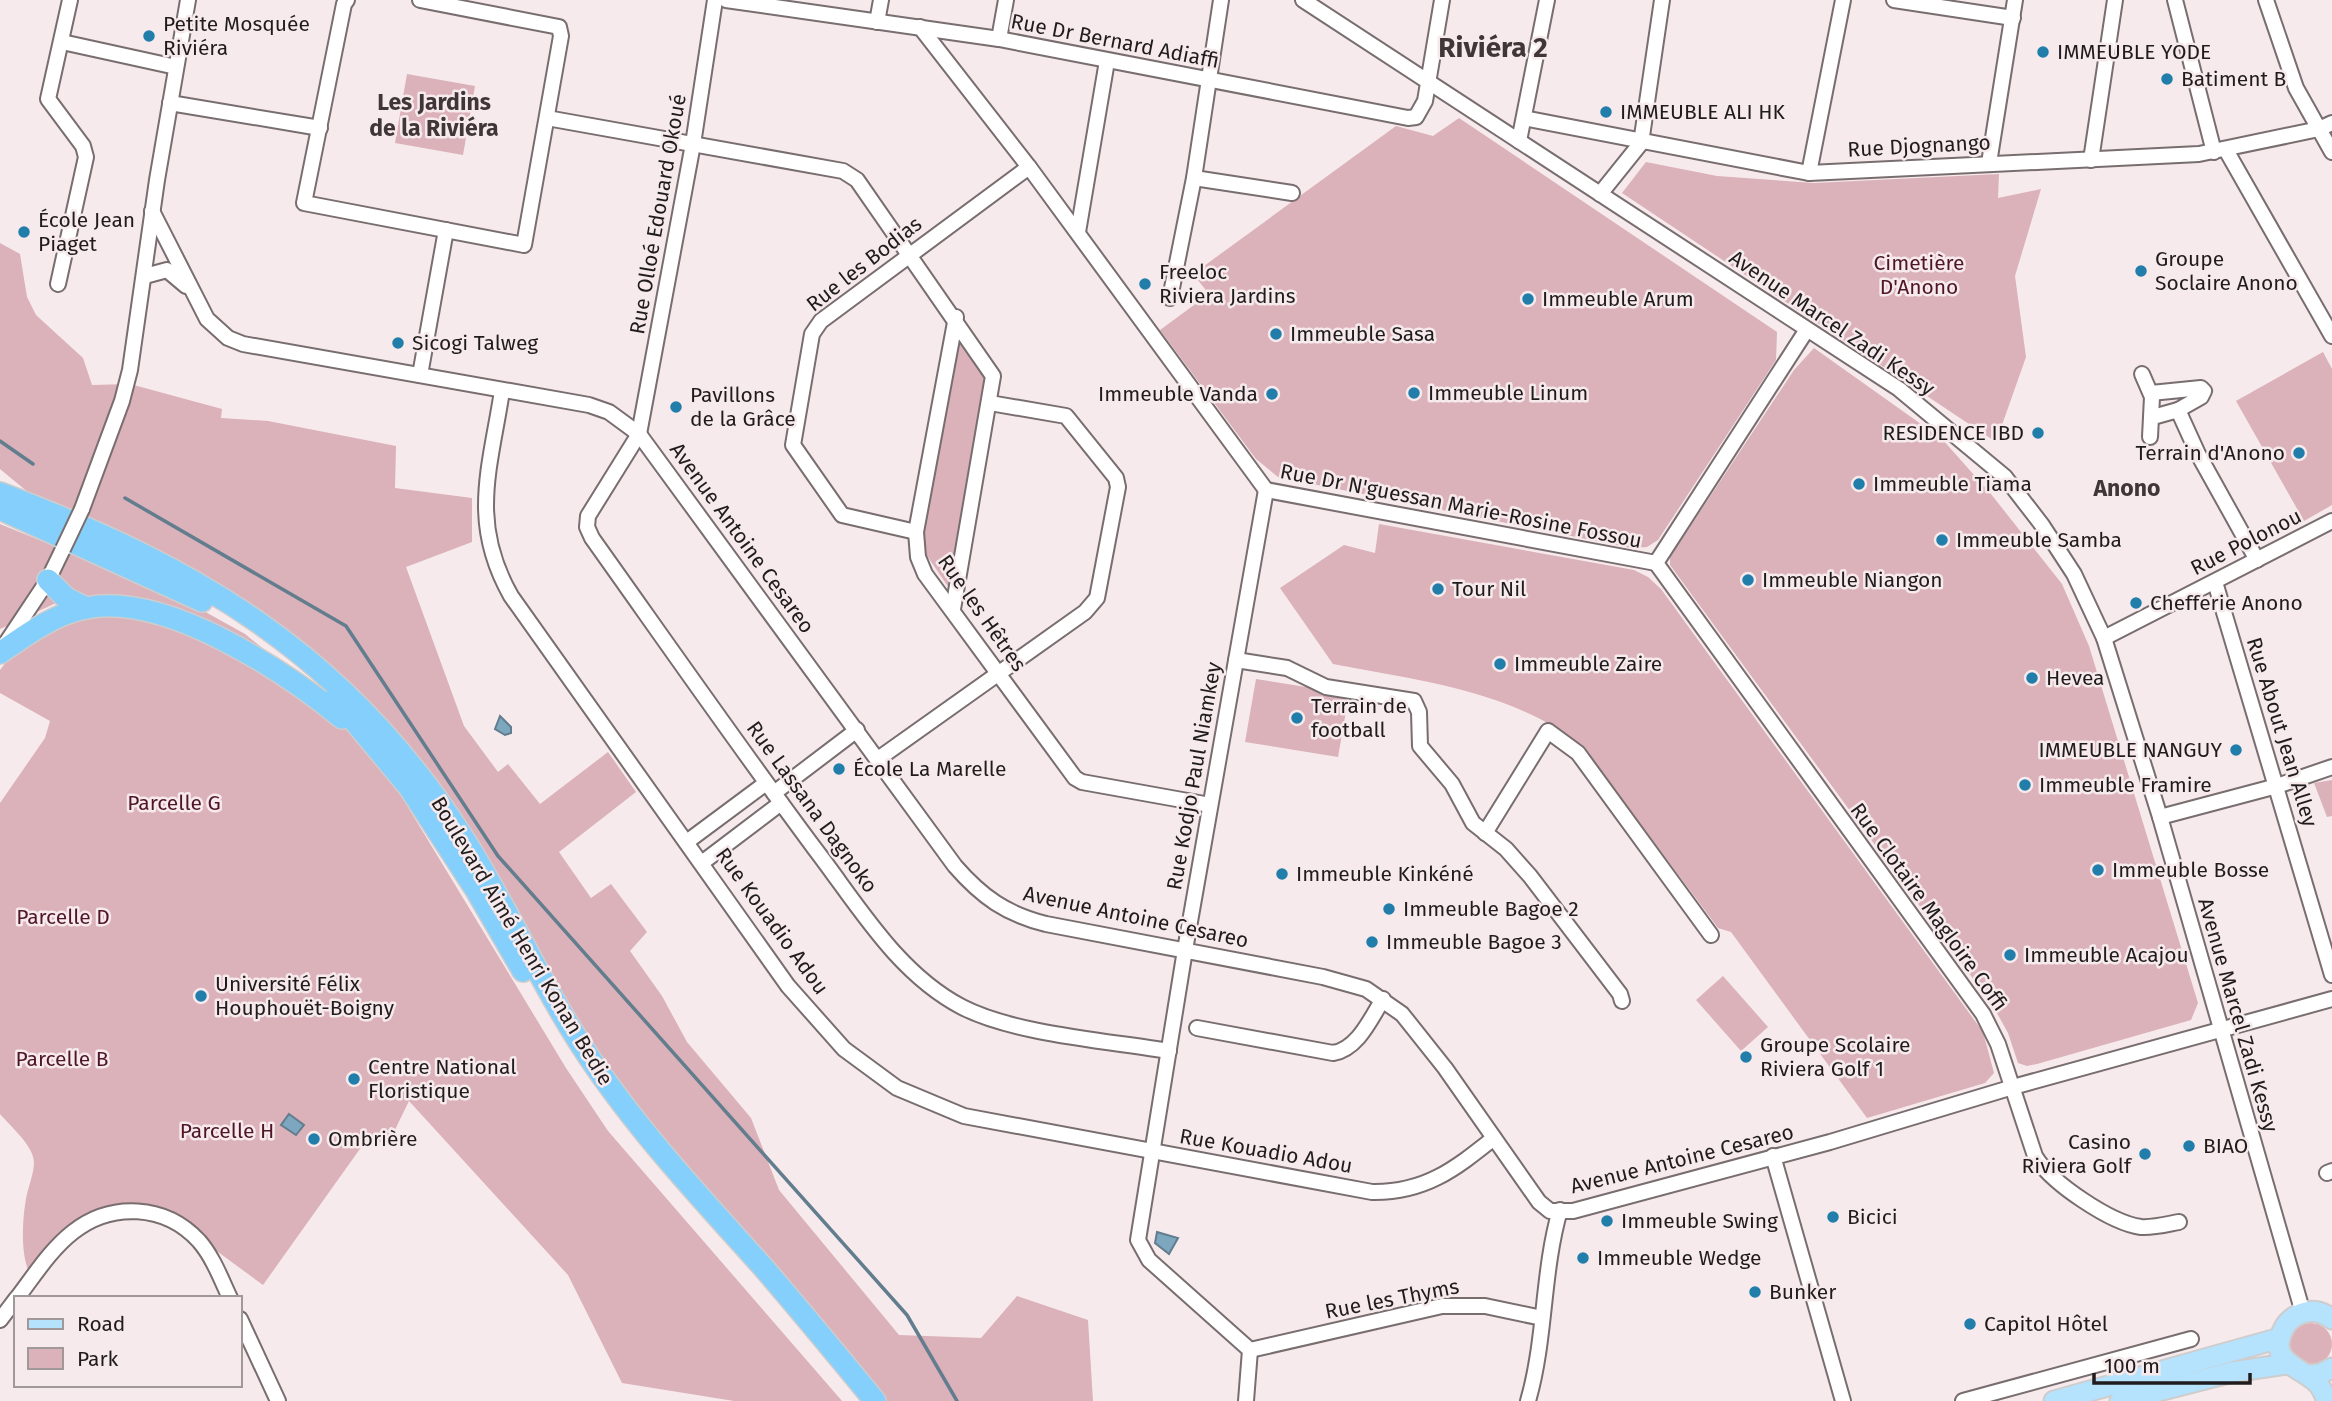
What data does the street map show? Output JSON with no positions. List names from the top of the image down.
{
  "streets": {
    "highway": ["Boulevard Aimé Henri Konan Bedie"],
    "street": [
      "Rue Dr Bernard Adiaffi",
      "Rue Djognango",
      "Rue Olloé Edouard Okoué",
      "Rue les Bodias",
      "Avenue Marcel Zadi Kessy",
      "Rue Dr N'guessan Marie-Rosine Fossou",
      "Avenue Antoine Cesareo",
      "Rue Polonou",
      "Rue les Hêtres",
      "Rue About Jean Alley",
      "Rue Kodjo Paul Niamkey",
      "Rue Lassana Dagnoko",
      "Rue Clotaire Magloire Coffi",
      "Rue Kouadio Adou",
      "Rue les Thyms"
    ]
  },
  "crossings": [
    ["Rue Dr Bernard Adiaffi", "Avenue Marcel Zadi Kessy"],
    ["Rue Dr Bernard Adiaffi", "Rue Dr N'guessan Marie-Rosine Fossou"],
    ["Rue Olloé Edouard Okoué", "Avenue Antoine Cesareo"],
    ["Rue Olloé Edouard Okoué", "Rue Lassana Dagnoko"],
    ["Rue les Bodias", "Rue Dr N'guessan Marie-Rosine Fossou"],
    ["Rue les Bodias", "Rue les Hêtres"],
    ["Avenue Marcel Zadi Kessy", "Rue Dr N'guessan Marie-Rosine Fossou"],
    ["Avenue Marcel Zadi Kessy", "Avenue Antoine Cesareo"],
    ["Avenue Marcel Zadi Kessy", "Rue Polonou"],
    ["Rue Dr N'guessan Marie-Rosine Fossou", "Rue Kodjo Paul Niamkey"],
    ["Rue Dr N'guessan Marie-Rosine Fossou", "Rue Clotaire Magloire Coffi"],
    ["Avenue Antoine Cesareo", "Rue Kodjo Paul Niamkey"],
    ["Avenue Antoine Cesareo", "Rue Lassana Dagnoko"],
    ["Avenue Antoine Cesareo", "Rue Clotaire Magloire Coffi"],
    ["Avenue Antoine Cesareo", "Rue Kouadio Adou"],
    ["Rue Polonou", "Rue About Jean Alley"],
    ["Rue les Hêtres", "Rue Kodjo Paul Niamkey"],
    ["Rue Kodjo Paul Niamkey", "Rue Lassana Dagnoko"],
    ["Rue Kodjo Paul Niamkey", "Rue Kouadio Adou"],
    ["Rue Kodjo Paul Niamkey", "Rue les Thyms"]
  ],
  "districts": ["Riviéra 2", "Les Jardins de la Riviéra", "Anono"],
  "parks": [
    "Cimetière D'Anono",
    "Parcelle G",
    "Parcelle D",
    "Parcelle B",
    "Parcelle H"
  ],
  "places": [
    "Petite Mosquée Riviéra",
    "IMMEUBLE YODE",
    "Batiment B",
    "IMMEUBLE ALI HK",
    "École Jean Piaget",
    "Groupe Soclaire Anono",
    "Freeloc Riviera Jardins",
    "Immeuble Arum",
    "Immeuble Sasa",
    "Sicogi Talweg",
    "Immeuble Linum",
    "Immeuble Vanda",
    "Pavillons de la Grâce",
    "RESIDENCE IBD",
    "Terrain d'Anono",
    "Immeuble Tiama",
    "Immeuble Samba",
    "Immeuble Niangon",
    "Tour Nil",
    "Chefferie Anono",
    "Immeuble Zaire",
    "Hevea",
    "Terrain de football",
    "IMMEUBLE NANGUY",
    "École La Marelle",
    "Immeuble Framire",
    "Immeuble Bosse",
    "Immeuble Kinkéné",
    "Immeuble Bagoe 2",
    "Immeuble Bagoe 3",
    "Immeuble Acajou",
    "Université Félix Houphouët-Boigny",
    "Groupe Scolaire Riviera Golf 1",
    "Centre National Floristique",
    "Ombrière",
    "BIAO",
    "Casino Riviera Golf",
    "Bicici",
    "Immeuble Swing",
    "Immeuble Wedge",
    "Bunker",
    "Capitol Hôtel"
  ],
  "legend": ["Road", "Park"],
  "scale_bar": "100 m"
}
